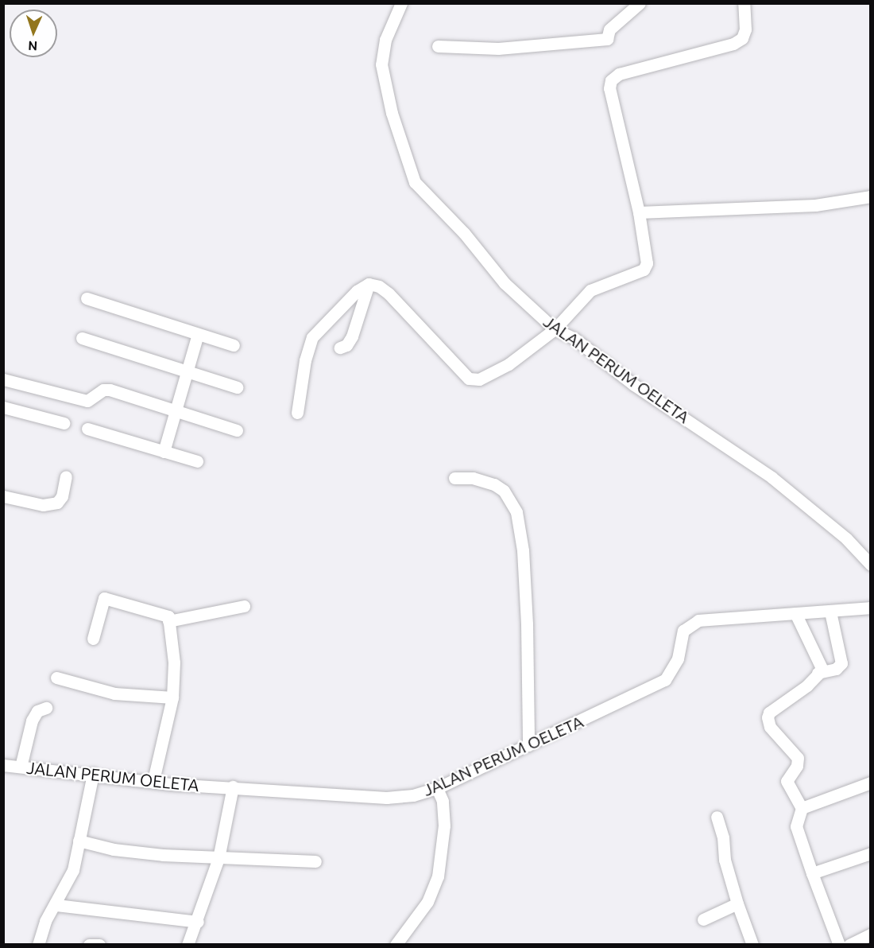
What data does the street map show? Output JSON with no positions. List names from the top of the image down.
{
  "streets": {
    "street": ["JALAN PERUM OELETA"]
  },
  "north": "bottom"
}
